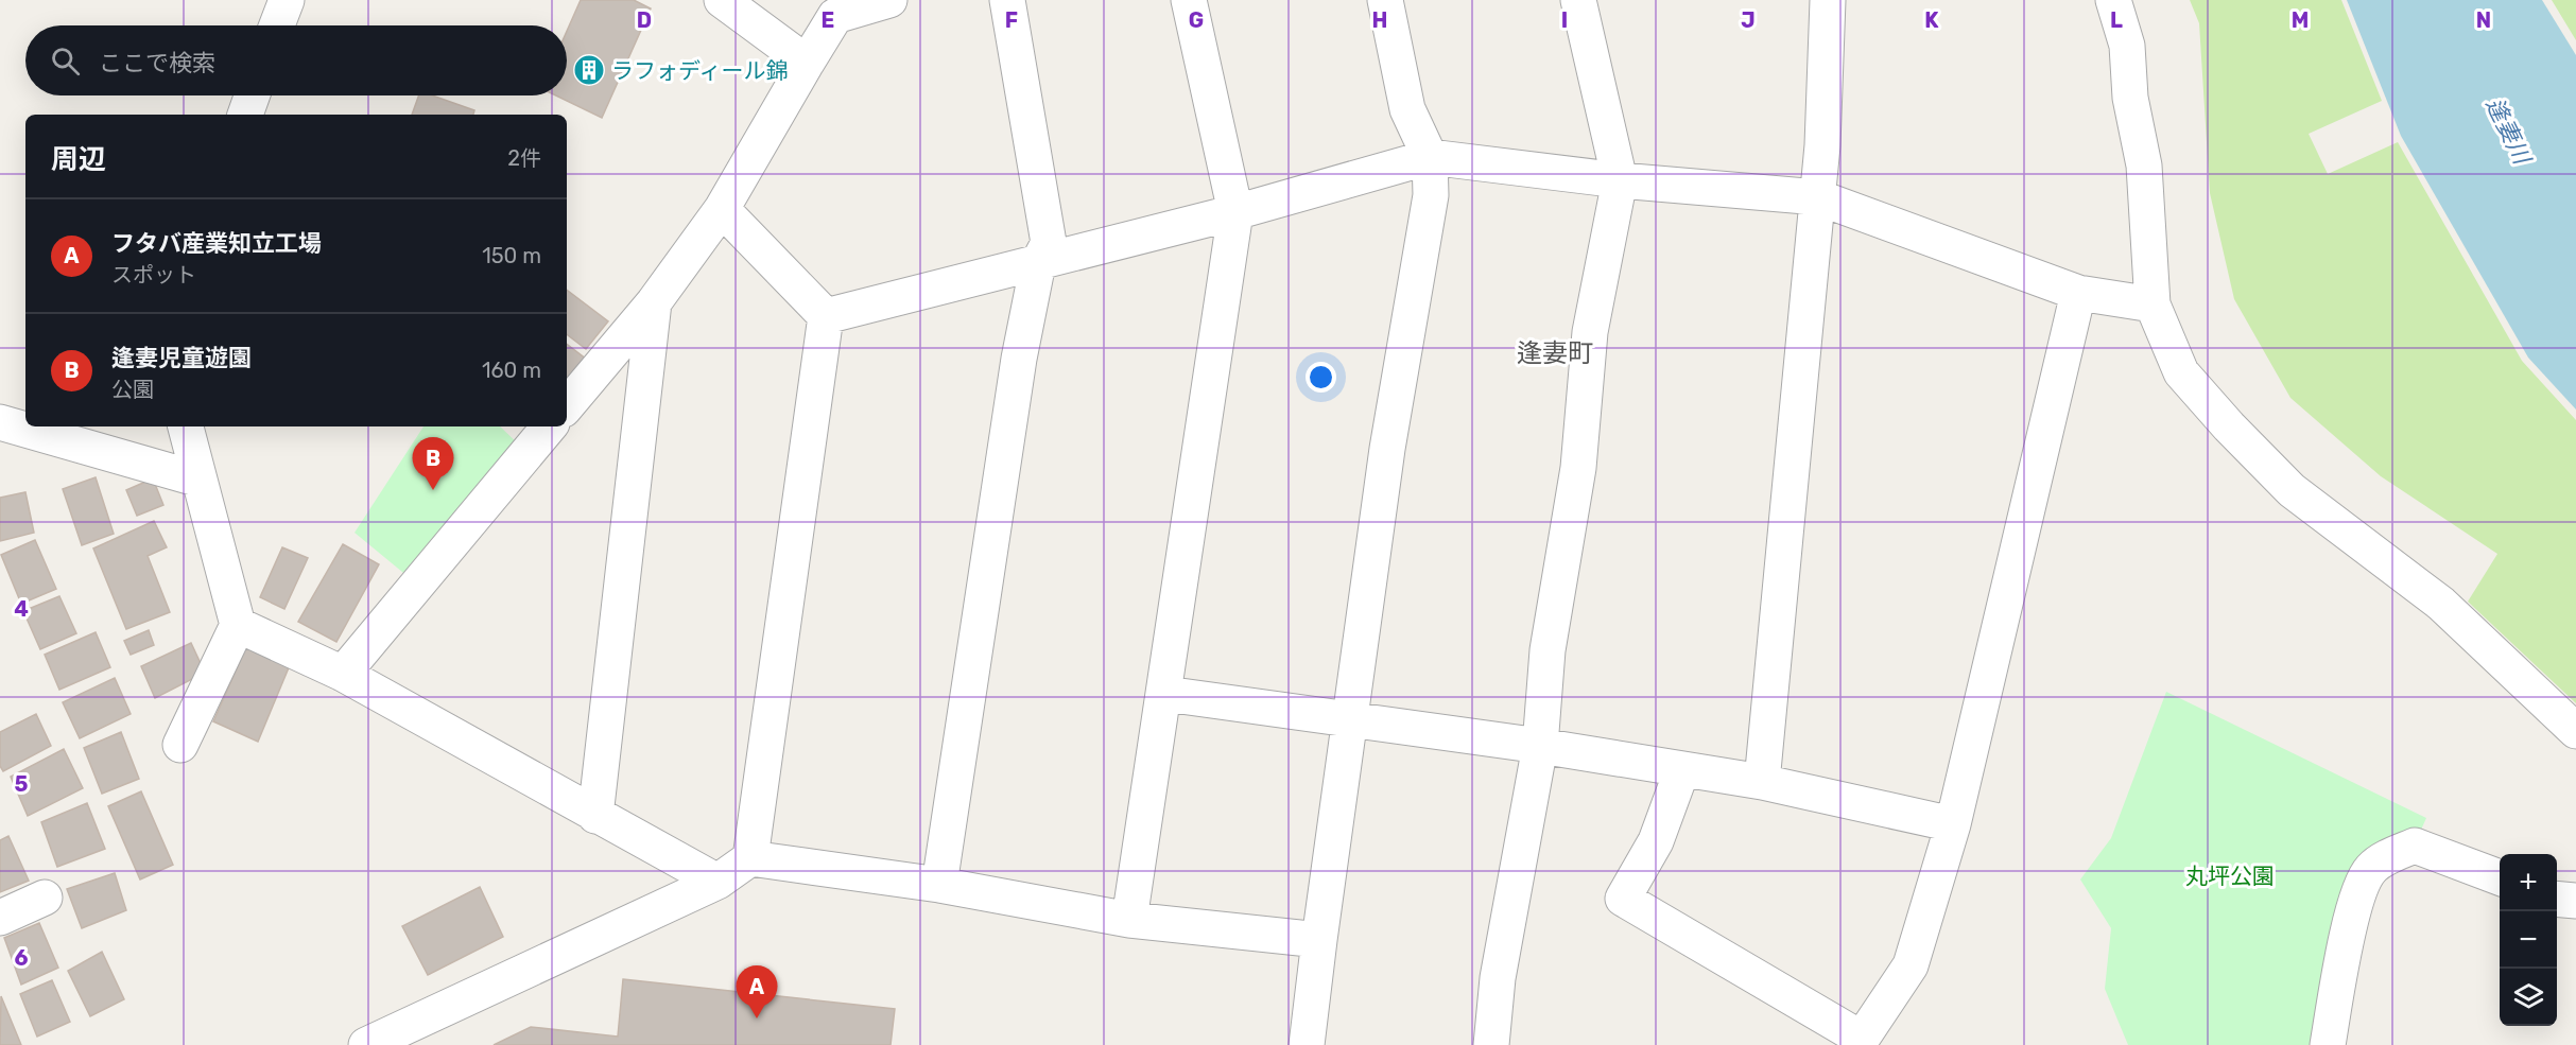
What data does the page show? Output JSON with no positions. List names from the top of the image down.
{
  "districts": ["逢妻町"],
  "water": ["逢妻川"],
  "parks": ["丸坪公園"],
  "places": {
    "building": ["ラフォディール錦"]
  },
  "page": {
    "search": "ここで検索",
    "heading": ["周辺", "2件"],
    "list": [
      {
        "mark": "A",
        "name": "フタバ産業知立工場",
        "note": "スポット",
        "value": "150 m"
      },
      {
        "mark": "B",
        "name": "逢妻児童遊園",
        "note": "公園",
        "value": "160 m"
      }
    ],
    "pins": ["B", "A"],
    "map_buttons": ["+", "−"]
  },
  "grid": {
    "columns": [
      "D",
      "E",
      "F",
      "G",
      "H",
      "I",
      "J",
      "K",
      "L",
      "M",
      "N"
    ],
    "rows": ["4", "5", "6"]
  }
}
